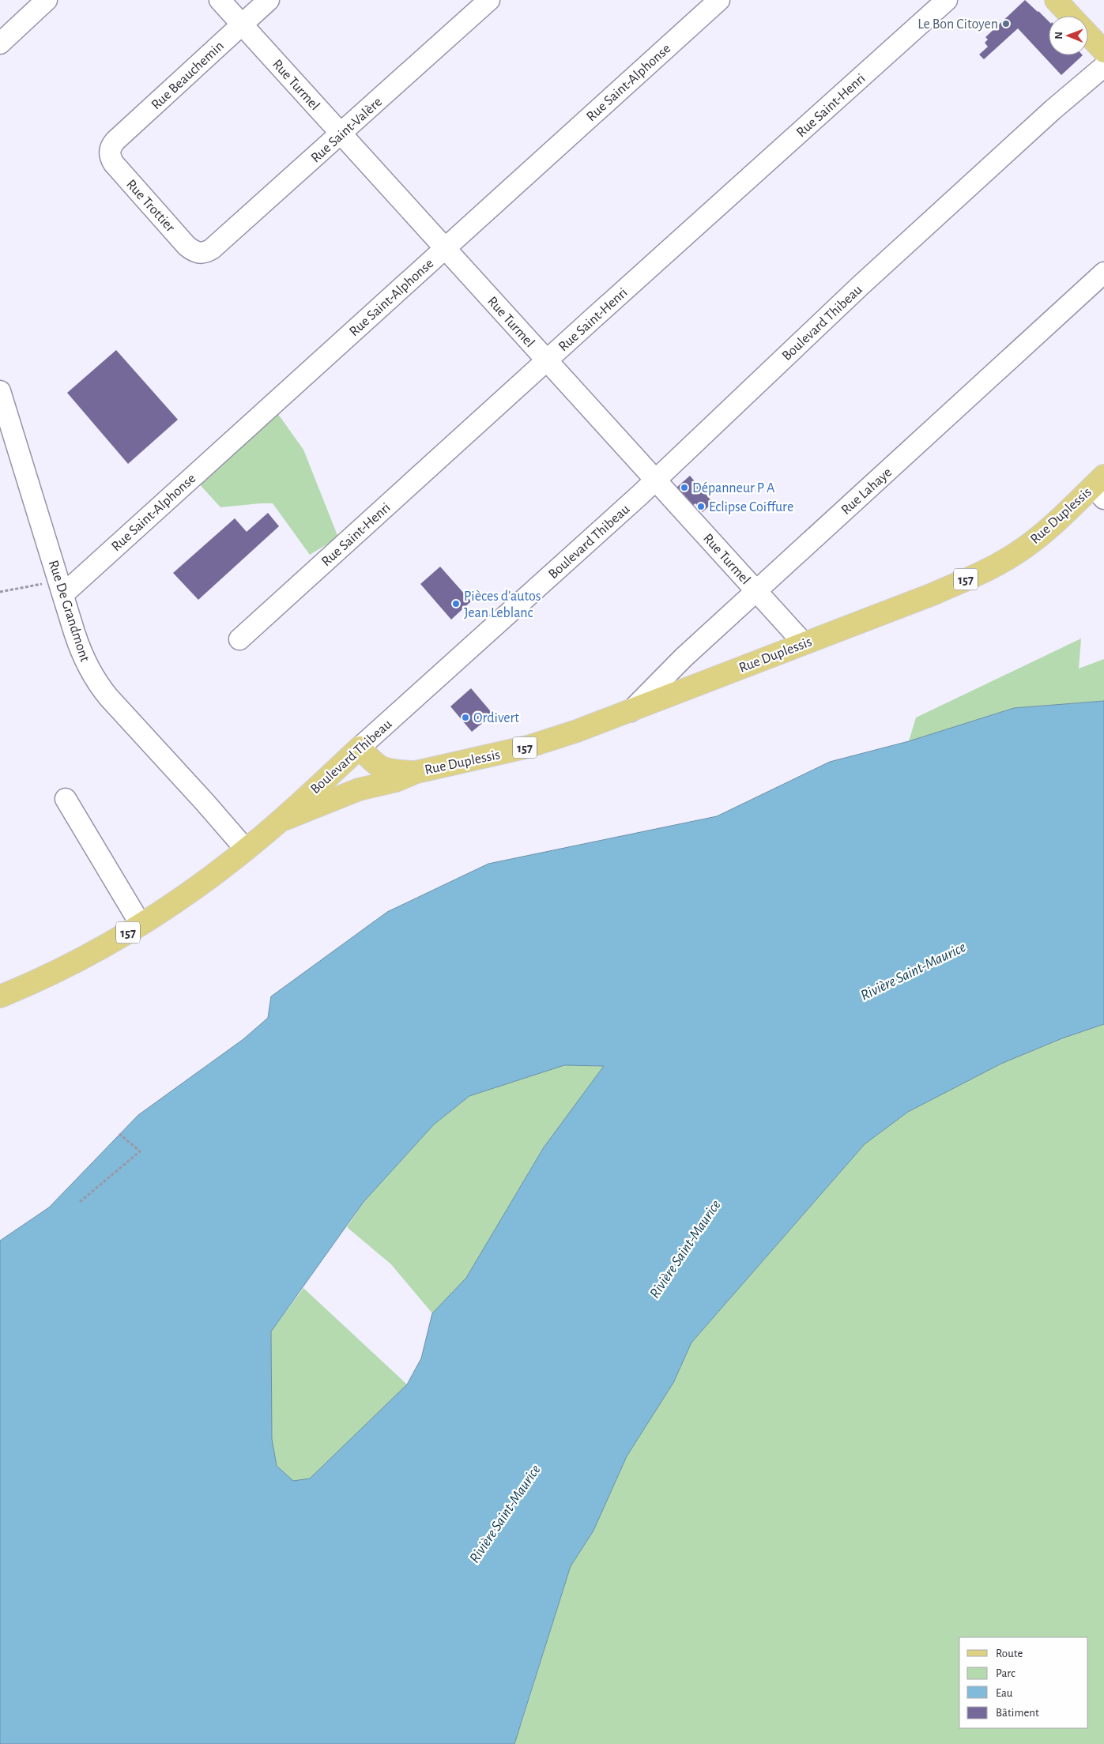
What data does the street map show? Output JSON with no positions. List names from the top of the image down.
{
  "streets": {
    "main road": ["Boulevard Thibeau", "Rue Duplessis", "157"],
    "street": [
      "Rue Beauchemin",
      "Rue Saint-Alphonse",
      "Rue Turmel",
      "Rue Saint-Henri",
      "Rue Saint-Valère",
      "Rue Trottier",
      "Rue Lahaye",
      "Rue De Grandmont"
    ]
  },
  "crossings": [
    ["Rue Beauchemin", "Rue Turmel"],
    ["Rue Beauchemin", "Rue Trottier"],
    ["Rue Saint-Alphonse", "Rue Turmel"],
    ["Rue Saint-Alphonse", "Rue De Grandmont"],
    ["Rue Turmel", "Rue Saint-Henri"],
    ["Rue Turmel", "Rue Saint-Valère"],
    ["Rue Turmel", "Boulevard Thibeau"],
    ["Rue Turmel", "Rue Lahaye"],
    ["Rue Turmel", "Rue Duplessis"],
    ["Rue Saint-Valère", "Rue Trottier"],
    ["Boulevard Thibeau", "Rue Duplessis"],
    ["Boulevard Thibeau", "Rue De Grandmont"],
    ["Rue Lahaye", "Rue Duplessis"]
  ],
  "water": ["Rivière Saint-Maurice"],
  "places": [
    "Le Bon Citoyen",
    "Dépanneur P A",
    "Eclipse Coiffure",
    "Pièces d'autos Jean Leblanc",
    "Ordivert"
  ],
  "legend": [
    "Route",
    "Parc",
    "Eau",
    "Bâtiment"
  ],
  "north": "left"
}
